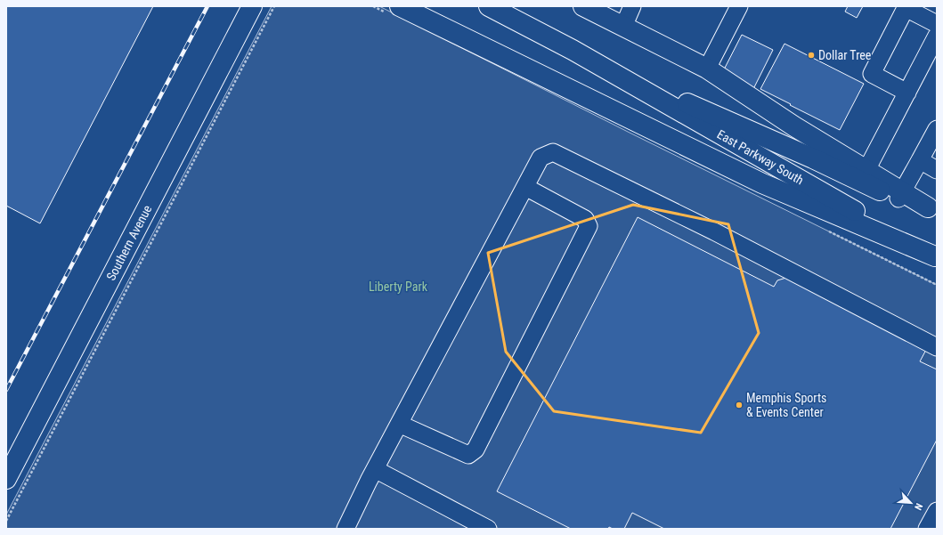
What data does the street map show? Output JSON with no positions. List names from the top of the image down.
{
  "streets": {
    "main road": ["East Parkway South", "Southern Avenue"]
  },
  "parks": ["Liberty Park"],
  "places": ["Dollar Tree", "Memphis Sports & Events Center"],
  "north": "bottom right"
}
